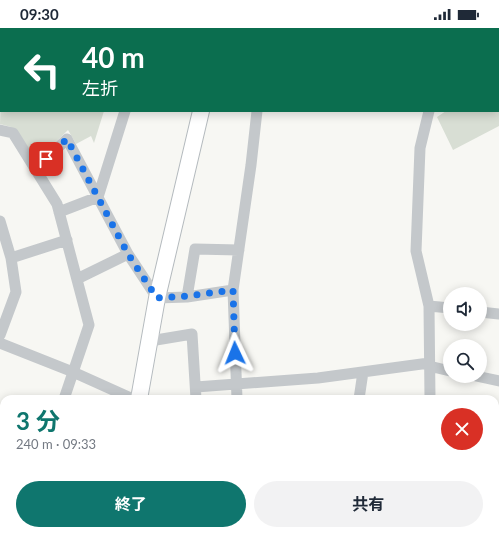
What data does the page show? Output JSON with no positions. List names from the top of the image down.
{
  "page": {
    "status": "09:30",
    "turn": ["40 m", "左折"],
    "heading": ["3 分", "240 m · 09:33"],
    "buttons": ["終了", "共有"]
  }
}
